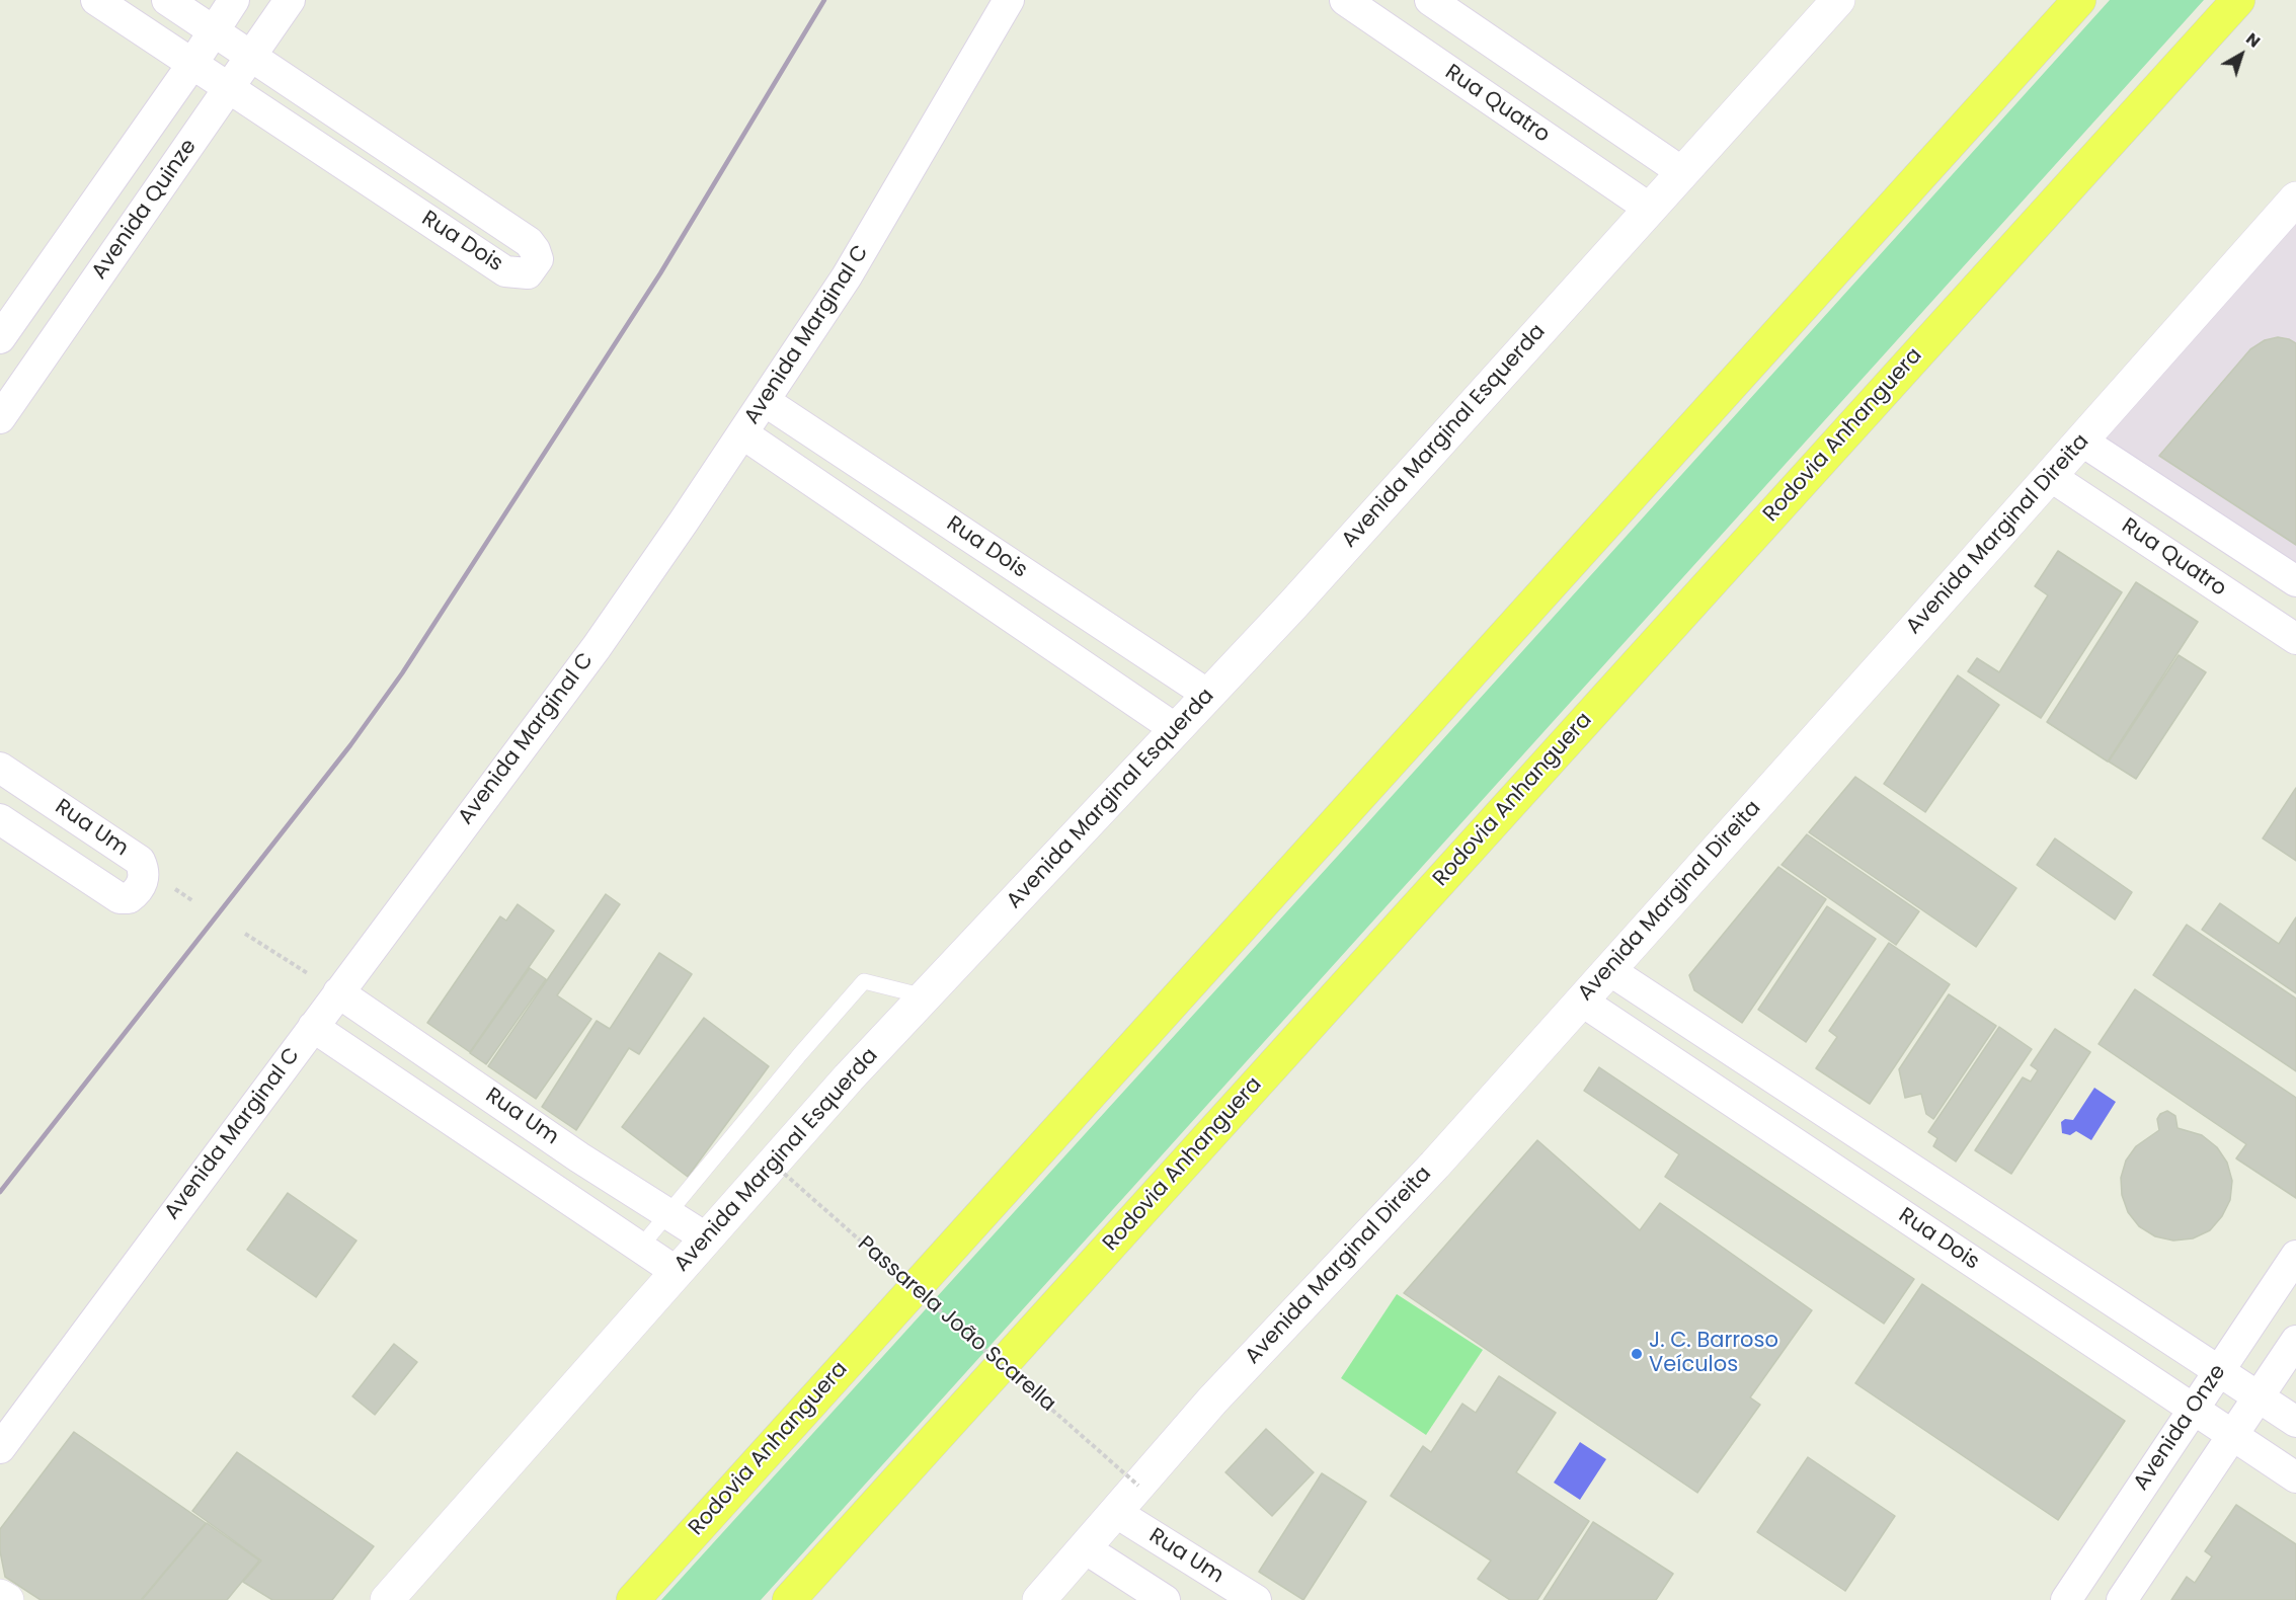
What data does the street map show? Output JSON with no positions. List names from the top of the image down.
{
  "streets": {
    "highway": ["Rodovia Anhanguera"],
    "main road": ["Avenida Marginal Esquerda", "Avenida Marginal Direita"],
    "street": [
      "Rua Quatro",
      "Avenida Quinze",
      "Rua Dois",
      "Avenida Marginal C",
      "Rua Um",
      "Avenida Onze"
    ],
    "path": ["Passarela João Scarella"]
  },
  "crossings": [
    ["Rua Quatro", "Avenida Marginal Esquerda"],
    ["Rua Quatro", "Avenida Marginal Direita"],
    ["Avenida Quinze", "Rua Dois"],
    ["Rua Dois", "Avenida Marginal C"],
    ["Rua Dois", "Avenida Marginal Esquerda"],
    ["Rua Dois", "Avenida Marginal Direita"],
    ["Rua Dois", "Avenida Onze"],
    ["Avenida Marginal C", "Rua Um"],
    ["Avenida Marginal Esquerda", "Rua Um"],
    ["Avenida Marginal Esquerda", "Passarela João Scarella"],
    ["Avenida Marginal Direita", "Rua Um"],
    ["Avenida Marginal Direita", "Passarela João Scarella"]
  ],
  "places": ["J. C. Barroso Veículos"],
  "north": "top right"
}
